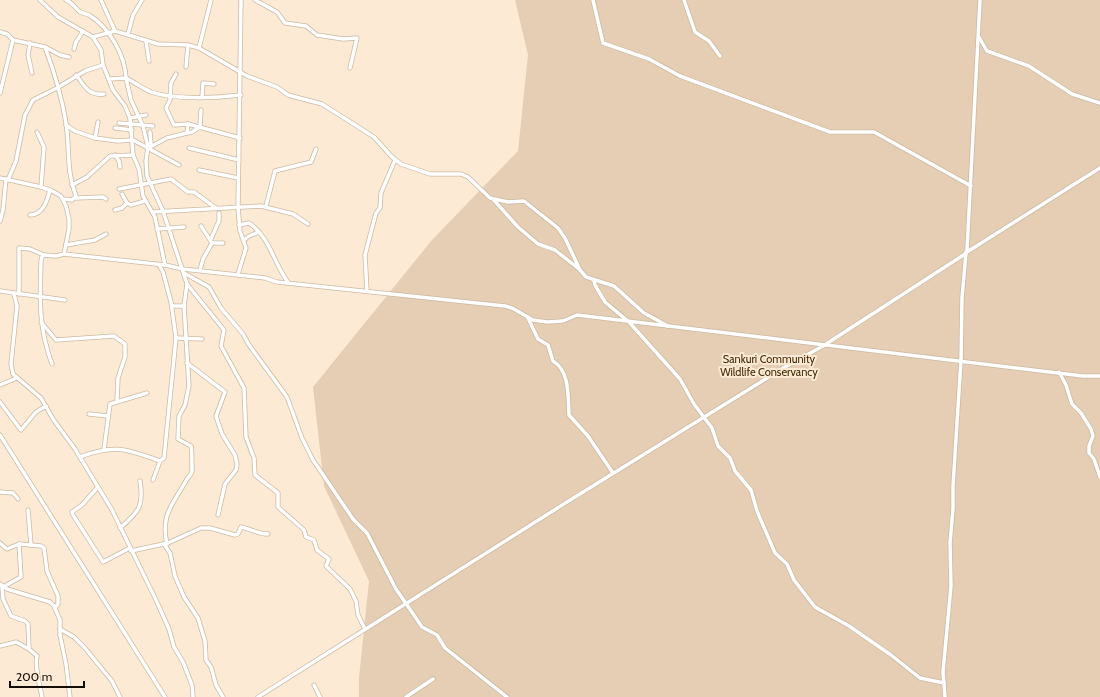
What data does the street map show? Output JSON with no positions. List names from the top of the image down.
{
  "parks": ["Sankuri Community Wildlife Conservancy"],
  "scale_bar": "200 m"
}
